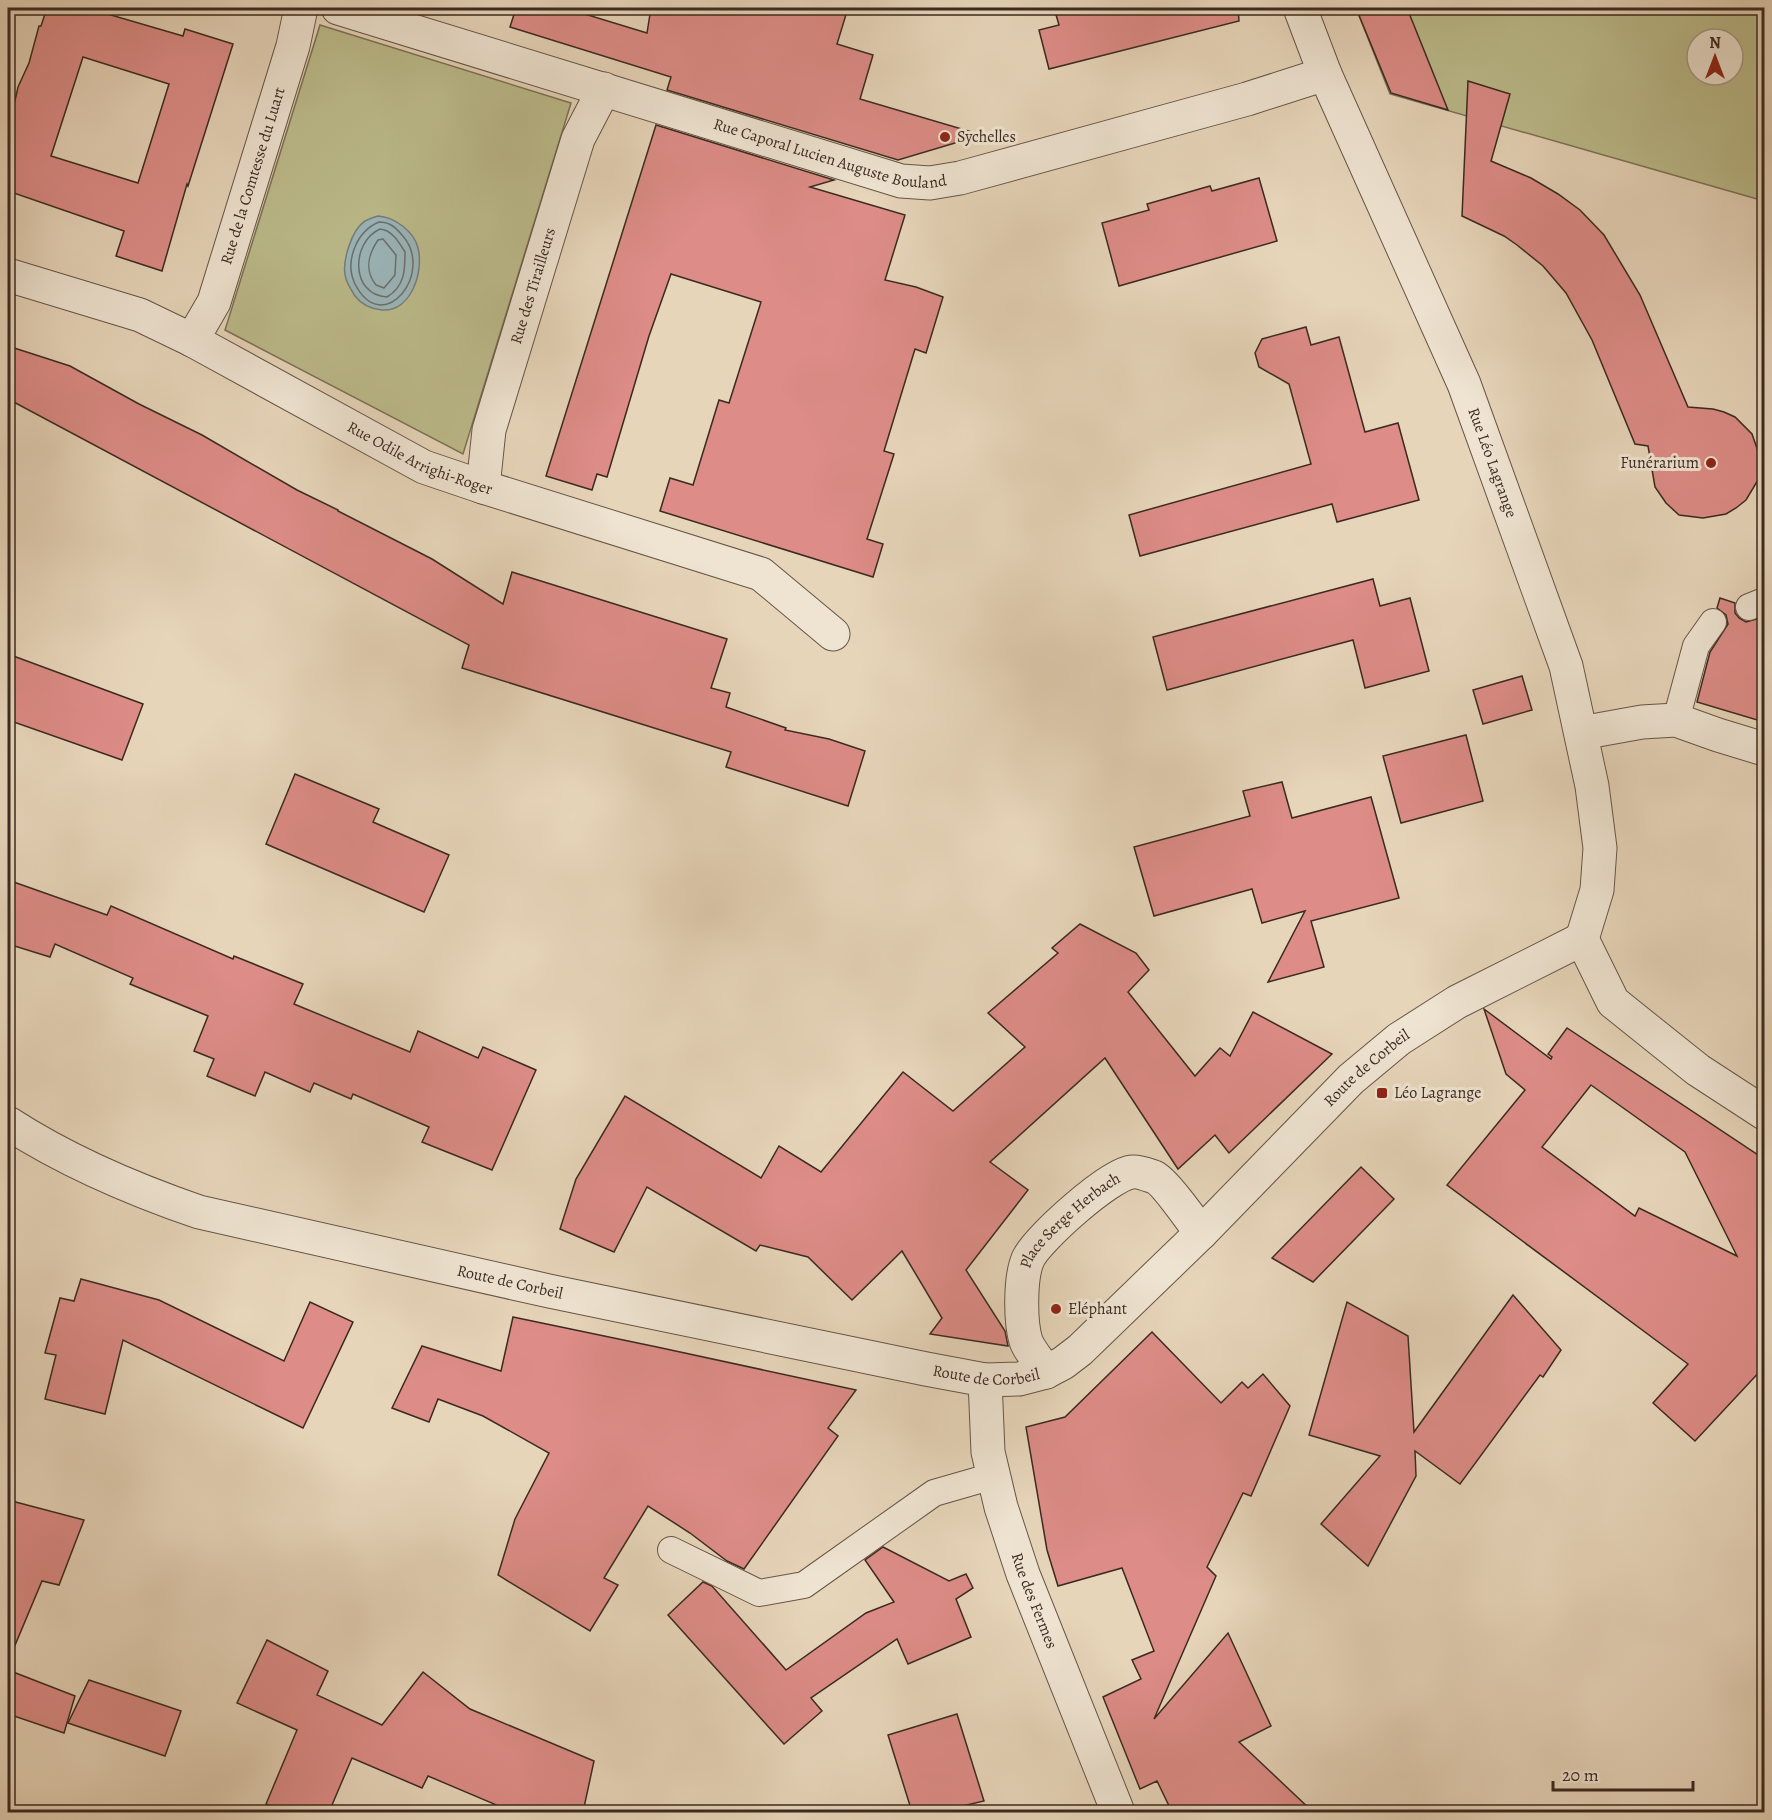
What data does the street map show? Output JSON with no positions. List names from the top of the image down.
{
  "streets": {
    "street": [
      "Rue Caporal Lucien Auguste Bouland",
      "Rue de la Comtesse du Luart",
      "Rue des Tirailleurs",
      "Rue Odile Arrighi-Roger",
      "Rue Léo Lagrange",
      "Route de Corbeil",
      "Place Serge Herbach",
      "Rue des Fermes"
    ]
  },
  "crossings": [
    ["Rue Caporal Lucien Auguste Bouland", "Rue des Tirailleurs"],
    ["Rue Caporal Lucien Auguste Bouland", "Rue Léo Lagrange"],
    ["Rue de la Comtesse du Luart", "Rue Odile Arrighi-Roger"],
    ["Rue des Tirailleurs", "Rue Odile Arrighi-Roger"],
    ["Rue Léo Lagrange", "Route de Corbeil"],
    ["Route de Corbeil", "Place Serge Herbach"],
    ["Route de Corbeil", "Rue des Fermes"]
  ],
  "places": {
    "other": ["Sychelles", "Funérarium", "Eléphant"],
    "transit": ["Léo Lagrange"]
  },
  "scale_bar": "20 m",
  "north": "top"
}
